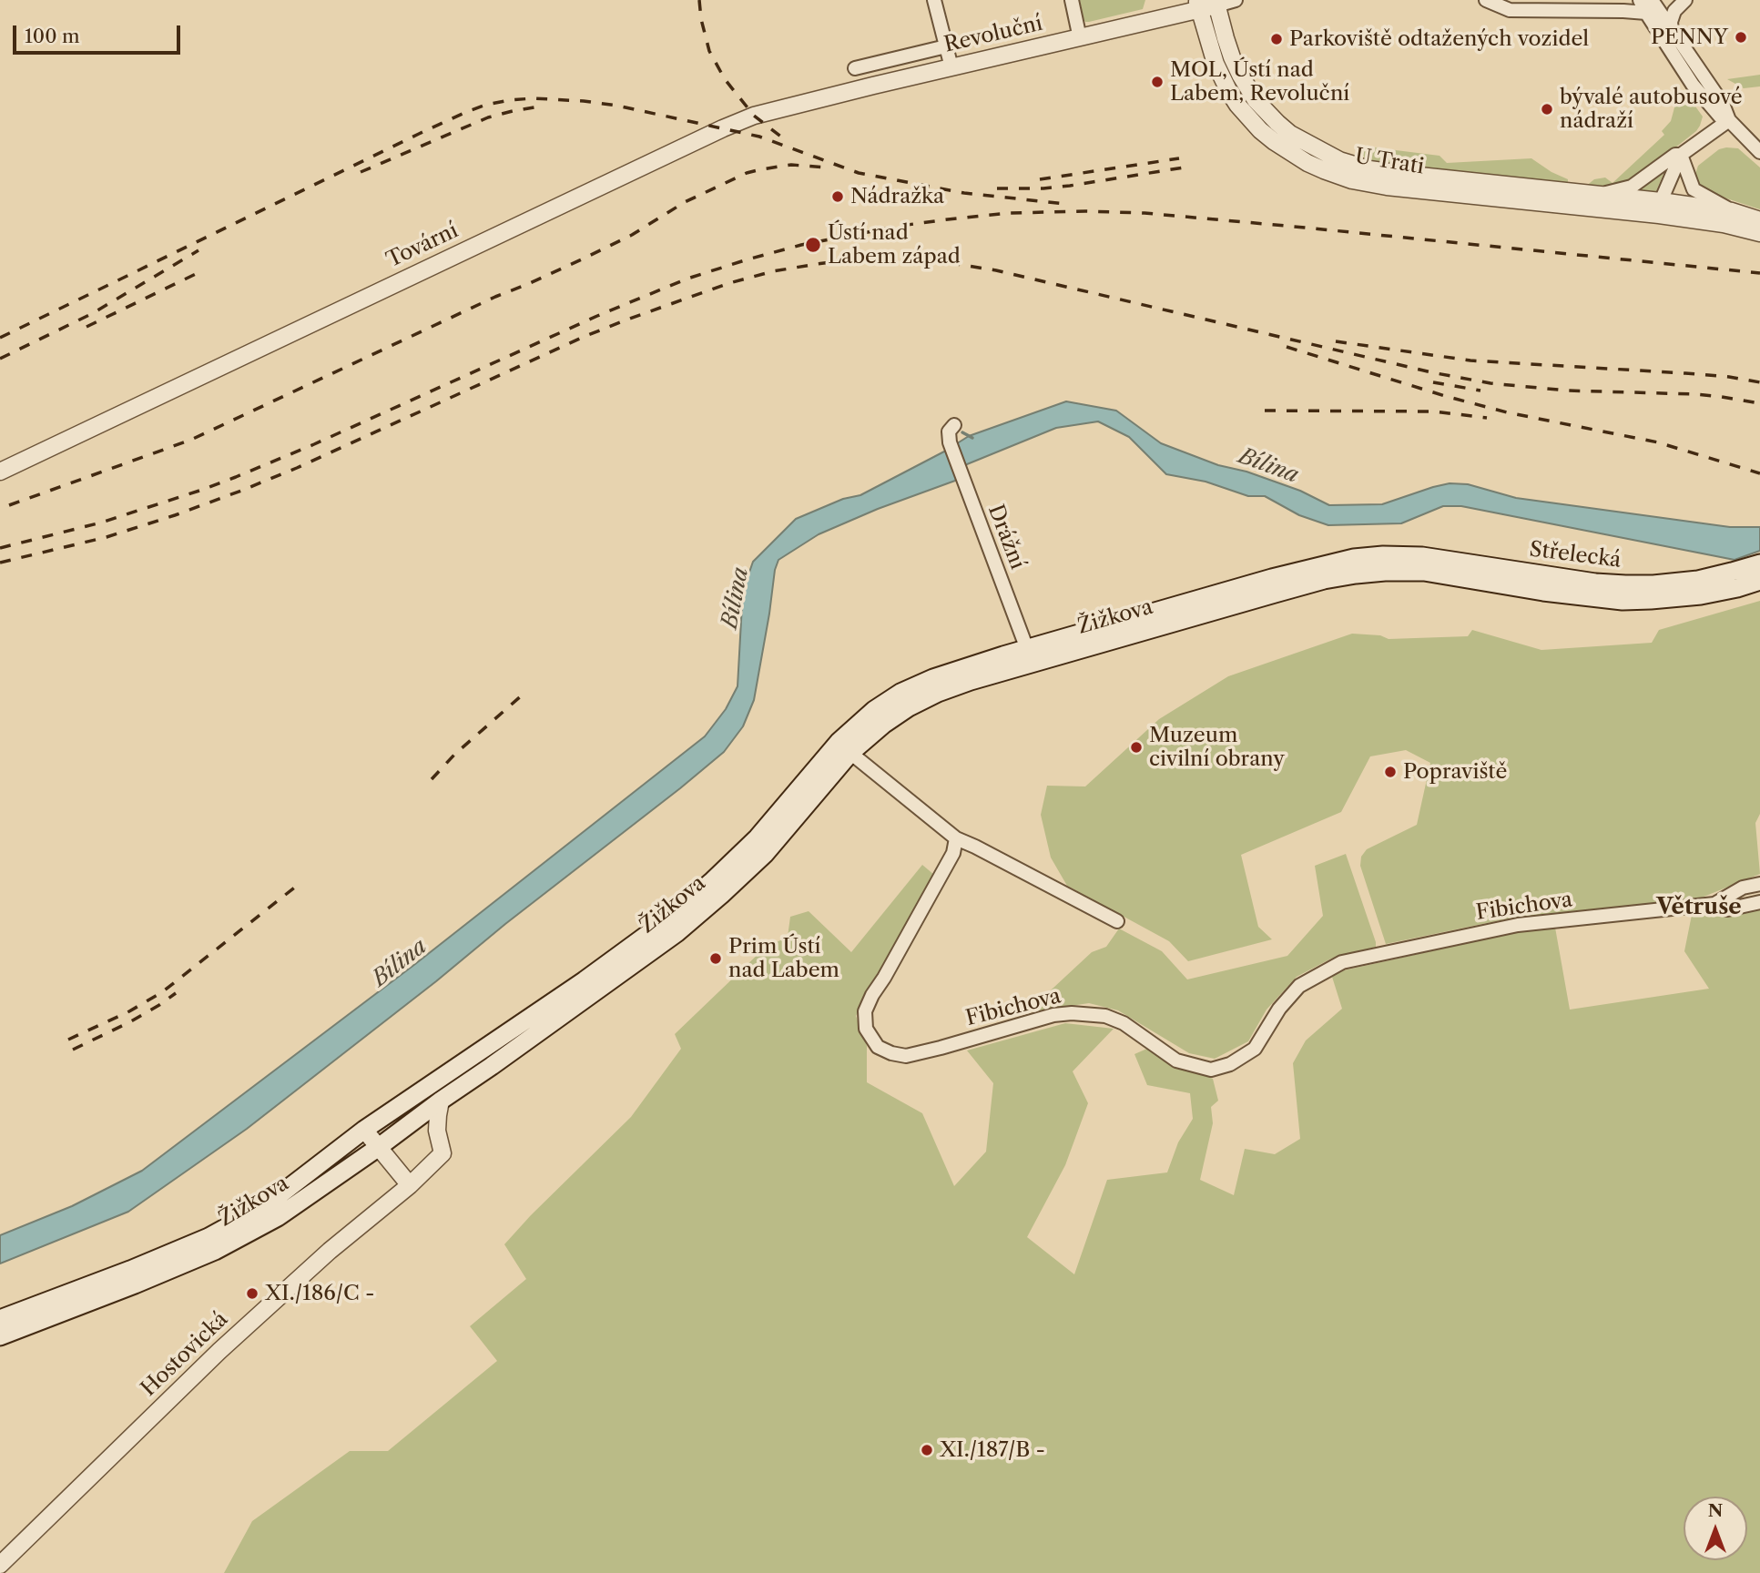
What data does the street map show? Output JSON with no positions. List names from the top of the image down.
{
  "streets": {
    "main road": ["Střelecká", "Žižkova"],
    "street": [
      "Revoluční",
      "U Trati",
      "Tovární",
      "Drážní",
      "Fibichova",
      "Hostovická"
    ]
  },
  "crossings": [
    ["Revoluční", "U Trati"],
    ["Revoluční", "Tovární"],
    ["Drážní", "Žižkova"],
    ["Střelecká", "Žižkova"],
    ["Žižkova", "Hostovická"]
  ],
  "districts": ["Větruše"],
  "water": ["Bílina"],
  "places": [
    "PENNY",
    "Parkoviště odtažených vozidel",
    "MOL, Ústí nad Labem, Revoluční",
    "bývalé autobusové nádraží",
    "Nádražka",
    "Ústí nad Labem západ",
    "Muzeum civilní obrany",
    "Popraviště",
    "Prim Ústí nad Labem",
    "XI./186/C -",
    "XI./187/B -"
  ],
  "scale_bar": "100 m",
  "north": "top"
}
